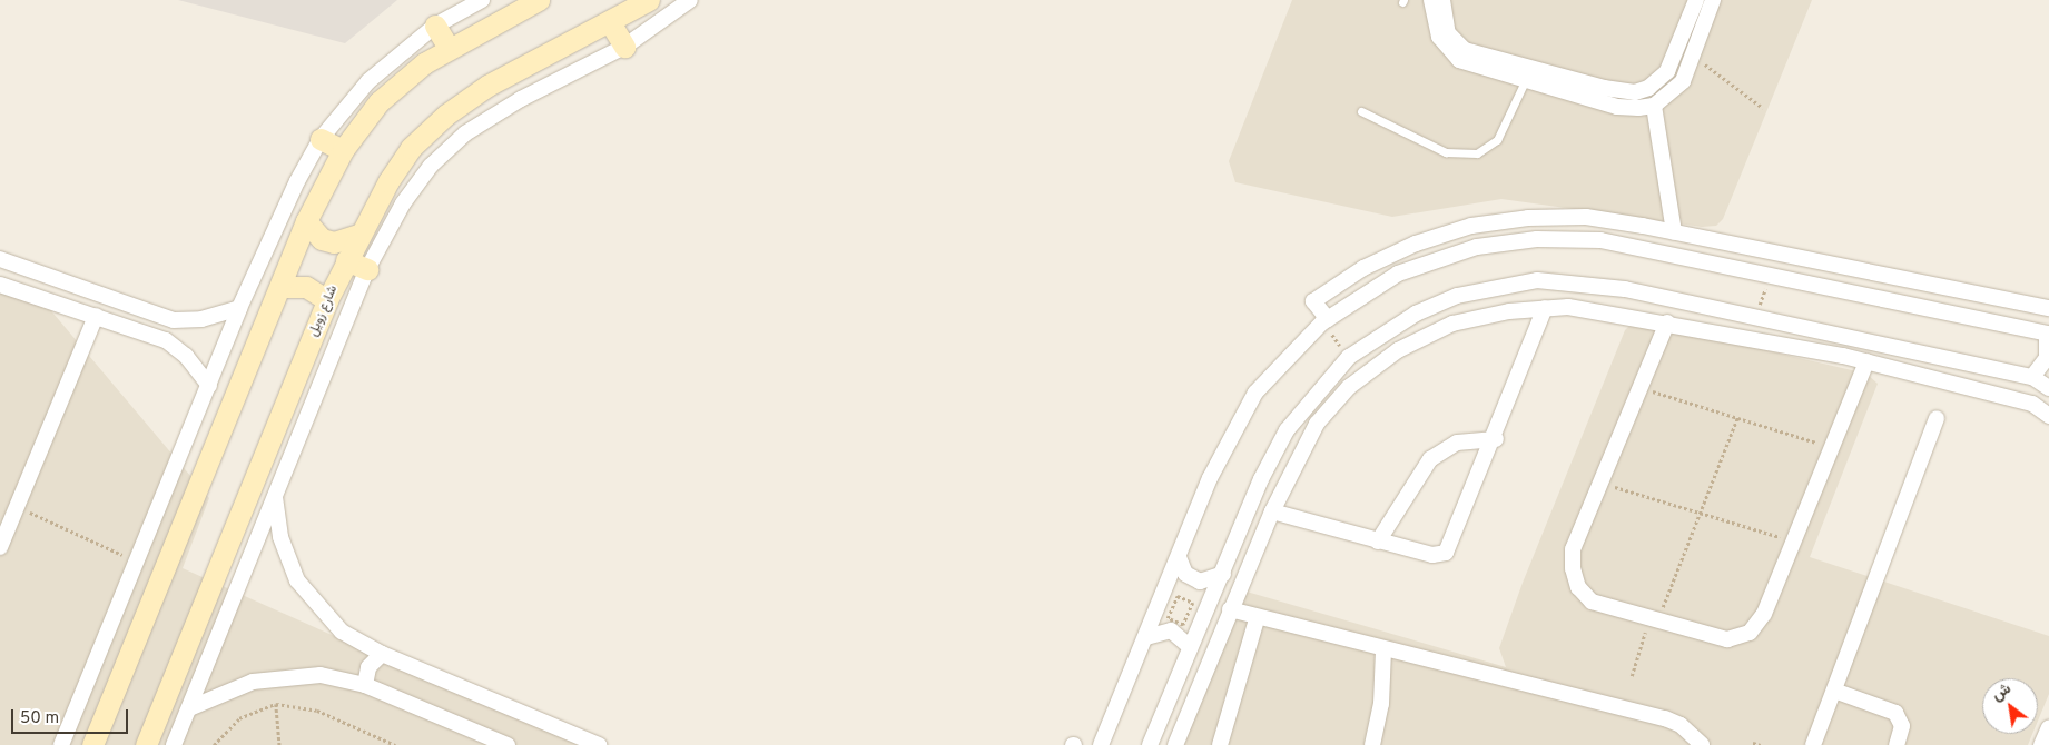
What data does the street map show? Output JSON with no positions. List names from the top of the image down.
{
  "streets": {
    "main road": ["شارع زويل"]
  },
  "scale_bar": "50 m",
  "north": "top left"
}
